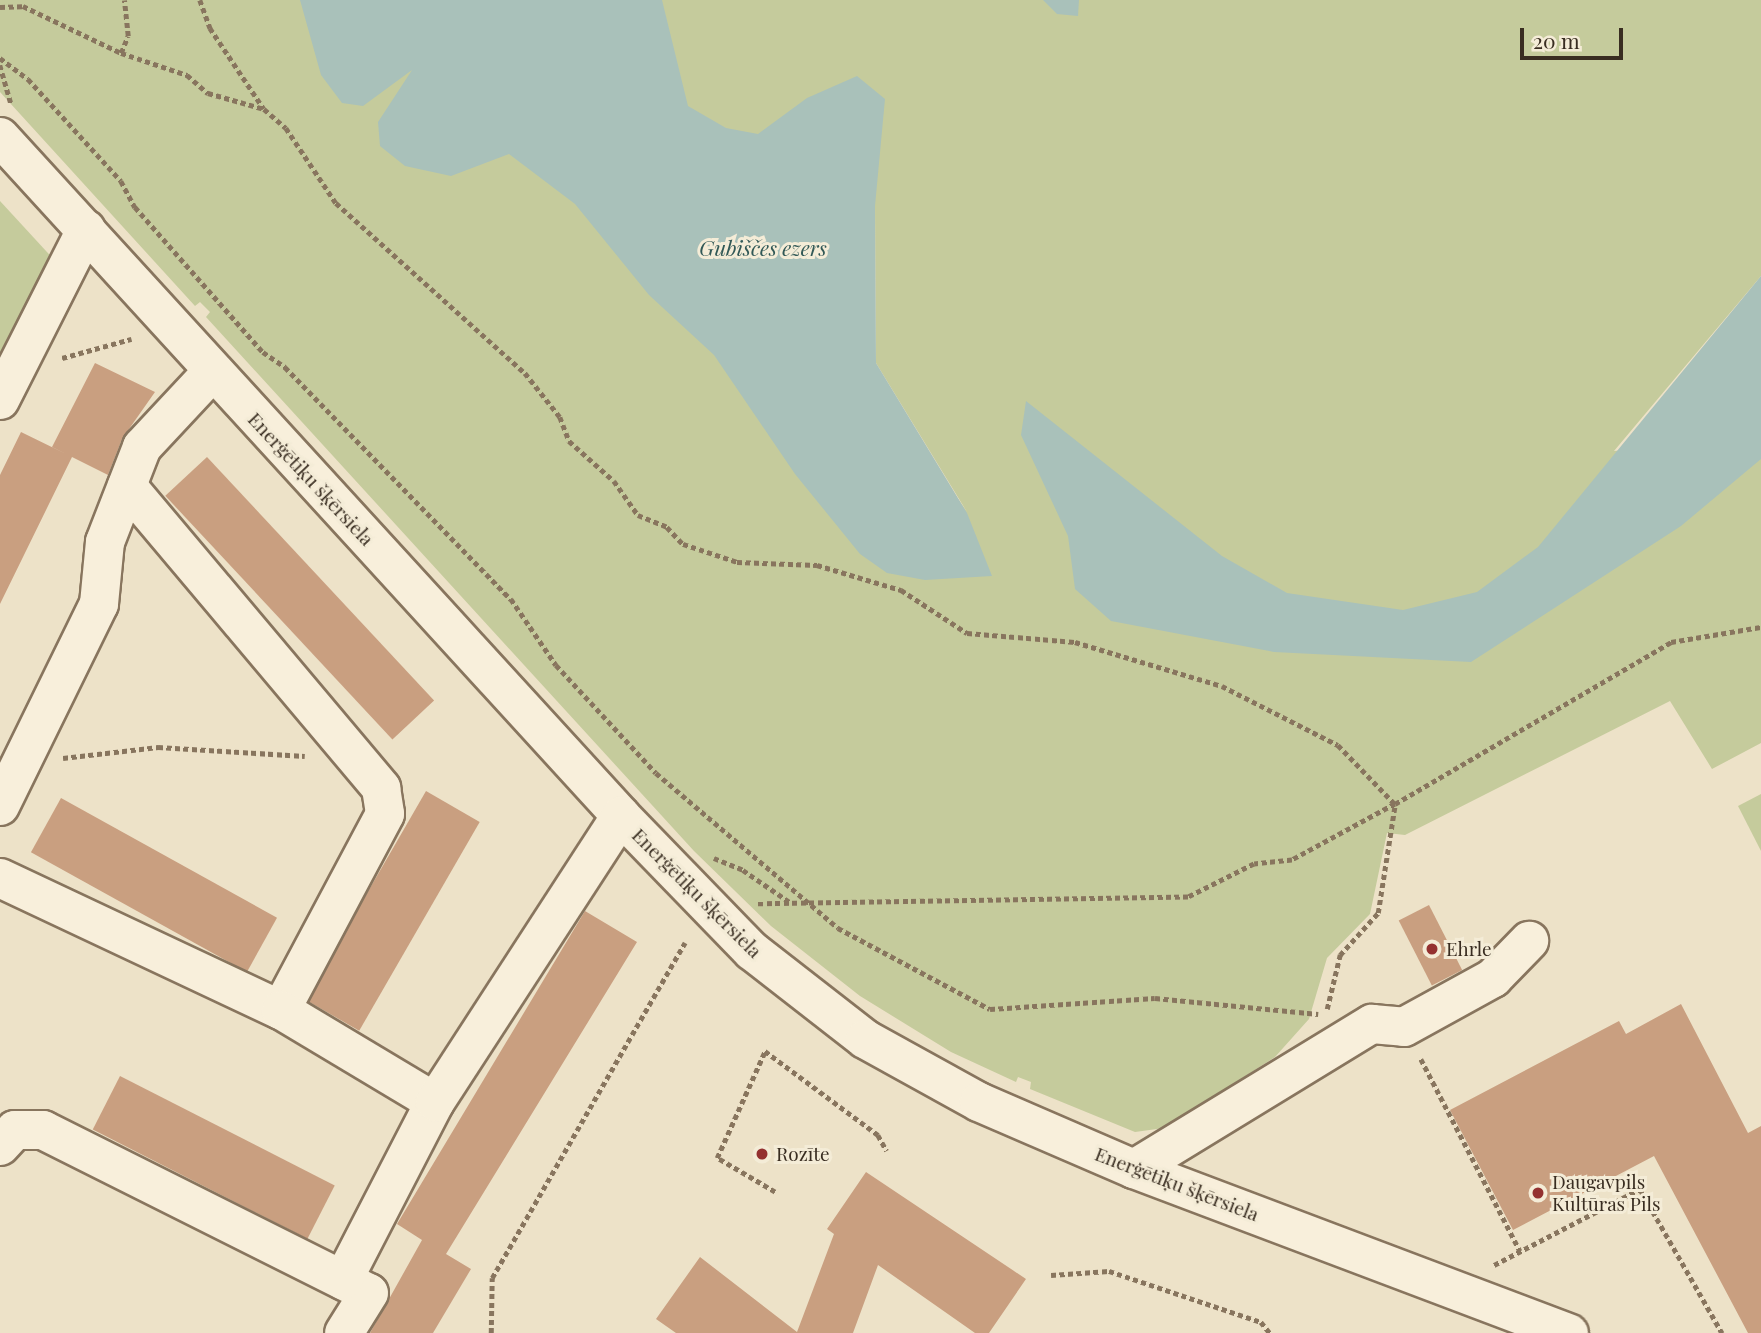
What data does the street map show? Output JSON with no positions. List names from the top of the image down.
{
  "streets": {
    "street": ["Enerģētiķu šķērsiela"]
  },
  "water": ["Gubiščes ezers"],
  "places": ["Ehrle", "Rozīte", "Daugavpils Kultūras Pils"],
  "scale_bar": "20 m"
}
